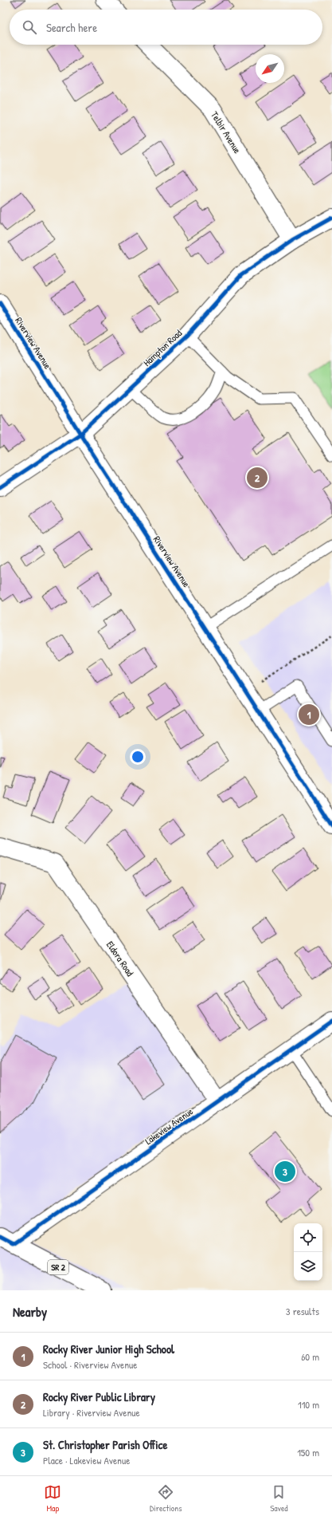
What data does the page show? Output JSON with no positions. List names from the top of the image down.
{
  "streets": {
    "street": [
      "Telbir Avenue",
      "Riverview Avenue",
      "Hampton Road",
      "Eldora Road",
      "Lakeview Avenue",
      "SR 2"
    ]
  },
  "crossings": [
    ["Telbir Avenue", "Hampton Road"],
    ["Riverview Avenue", "Hampton Road"],
    ["Eldora Road", "Lakeview Avenue"],
    ["Lakeview Avenue", "SR 2"]
  ],
  "north": "bottom left",
  "page": {
    "search": "Search here",
    "pins": ["2", "1", "3"],
    "heading": ["Nearby", "3 results"],
    "list": [
      {
        "mark": "1",
        "name": "Rocky River Junior High School",
        "note": "School · Riverview Avenue",
        "value": "60 m"
      },
      {
        "mark": "2",
        "name": "Rocky River Public Library",
        "note": "Library · Riverview Avenue",
        "value": "110 m"
      },
      {
        "mark": "3",
        "name": "St. Christopher Parish Office",
        "note": "Place · Lakeview Avenue",
        "value": "150 m"
      }
    ],
    "nav": ["Map", "Directions", "Saved"]
  }
}
